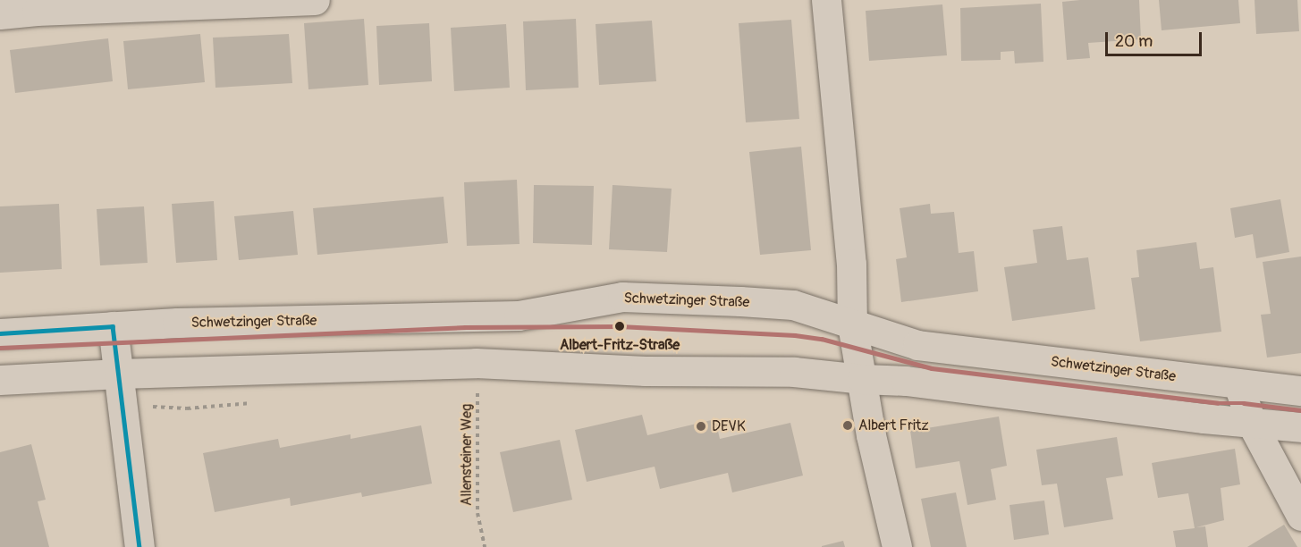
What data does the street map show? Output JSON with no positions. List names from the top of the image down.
{
  "streets": {
    "street": ["Schwetzinger Straße"],
    "path": ["Allensteiner Weg"]
  },
  "places": ["Albert-Fritz-Straße", "Albert Fritz", "DEVK"],
  "scale_bar": "20 m"
}
